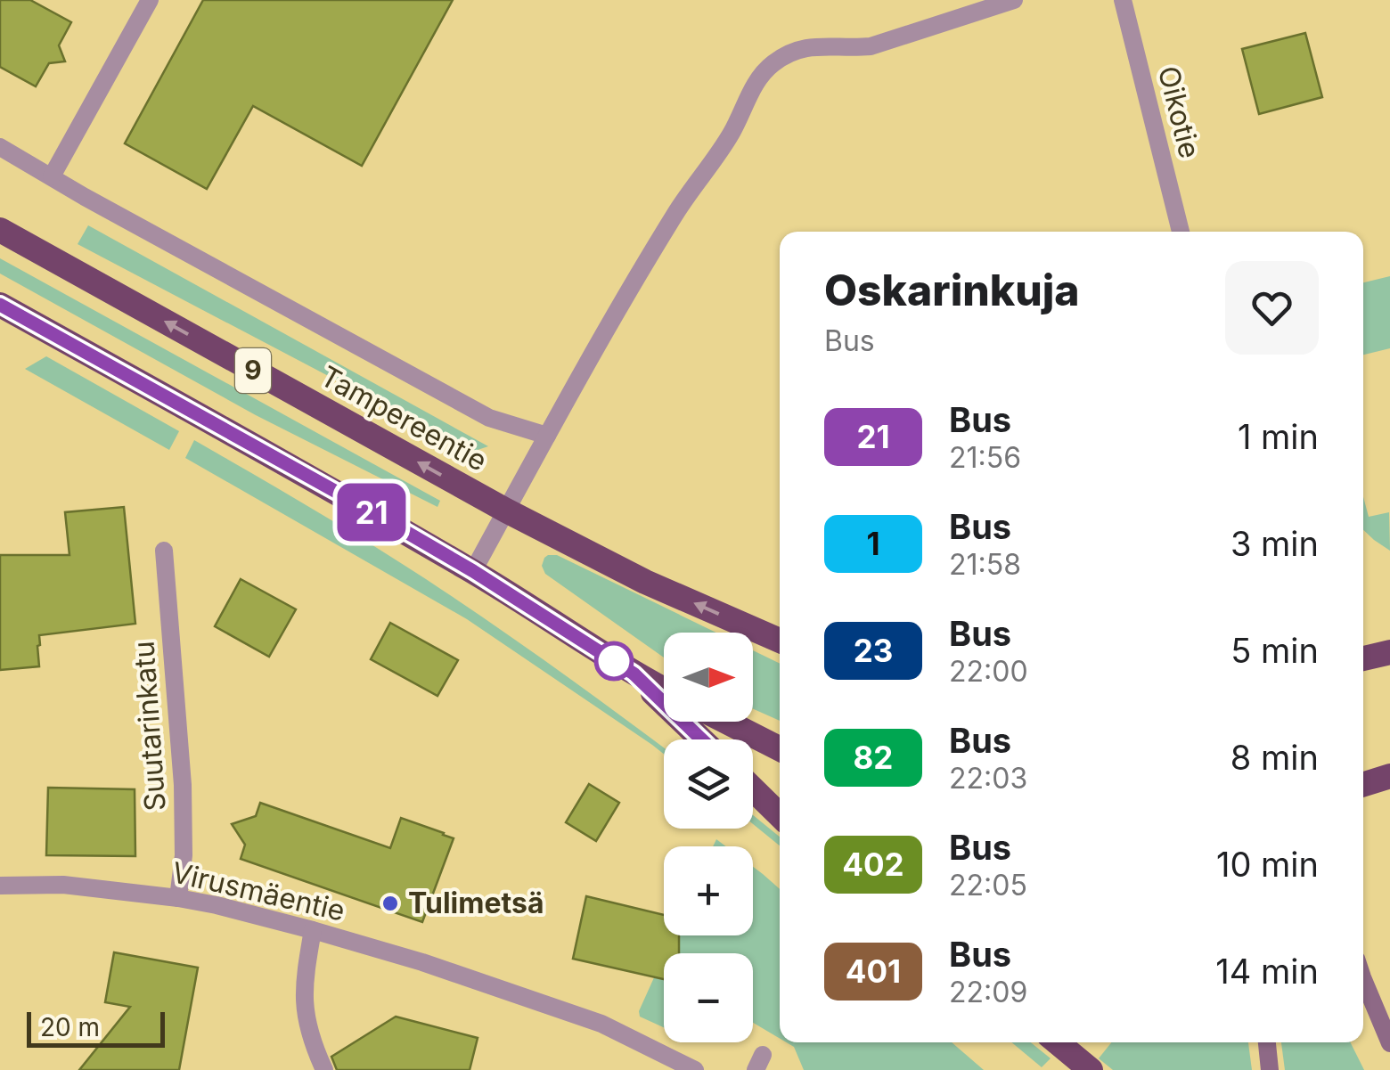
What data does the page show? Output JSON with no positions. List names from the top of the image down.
{
  "streets": {
    "highway": ["9", "Tampereentie"],
    "street": ["Oikotie", "Suutarinkatu", "Virusmäentie"]
  },
  "crossings": [
    ["Suutarinkatu", "Virusmäentie"]
  ],
  "places": ["Tulimetsä"],
  "lines": ["bus line 21"],
  "scale_bar": "20 m",
  "north": "right",
  "page": {
    "on_map": "21",
    "heading": ["Oskarinkuja", "Bus"],
    "list": [
      {
        "mark": "21",
        "name": "Bus",
        "note": "21:56",
        "value": "1 min"
      },
      {
        "mark": "1",
        "name": "Bus",
        "note": "21:58",
        "value": "3 min"
      },
      {
        "mark": "23",
        "name": "Bus",
        "note": "22:00",
        "value": "5 min"
      },
      {
        "mark": "82",
        "name": "Bus",
        "note": "22:03",
        "value": "8 min"
      },
      {
        "mark": "402",
        "name": "Bus",
        "note": "22:05",
        "value": "10 min"
      },
      {
        "mark": "401",
        "name": "Bus",
        "note": "22:09",
        "value": "14 min"
      }
    ],
    "map_buttons": ["+", "−"],
    "scale": "20 m"
  }
}
